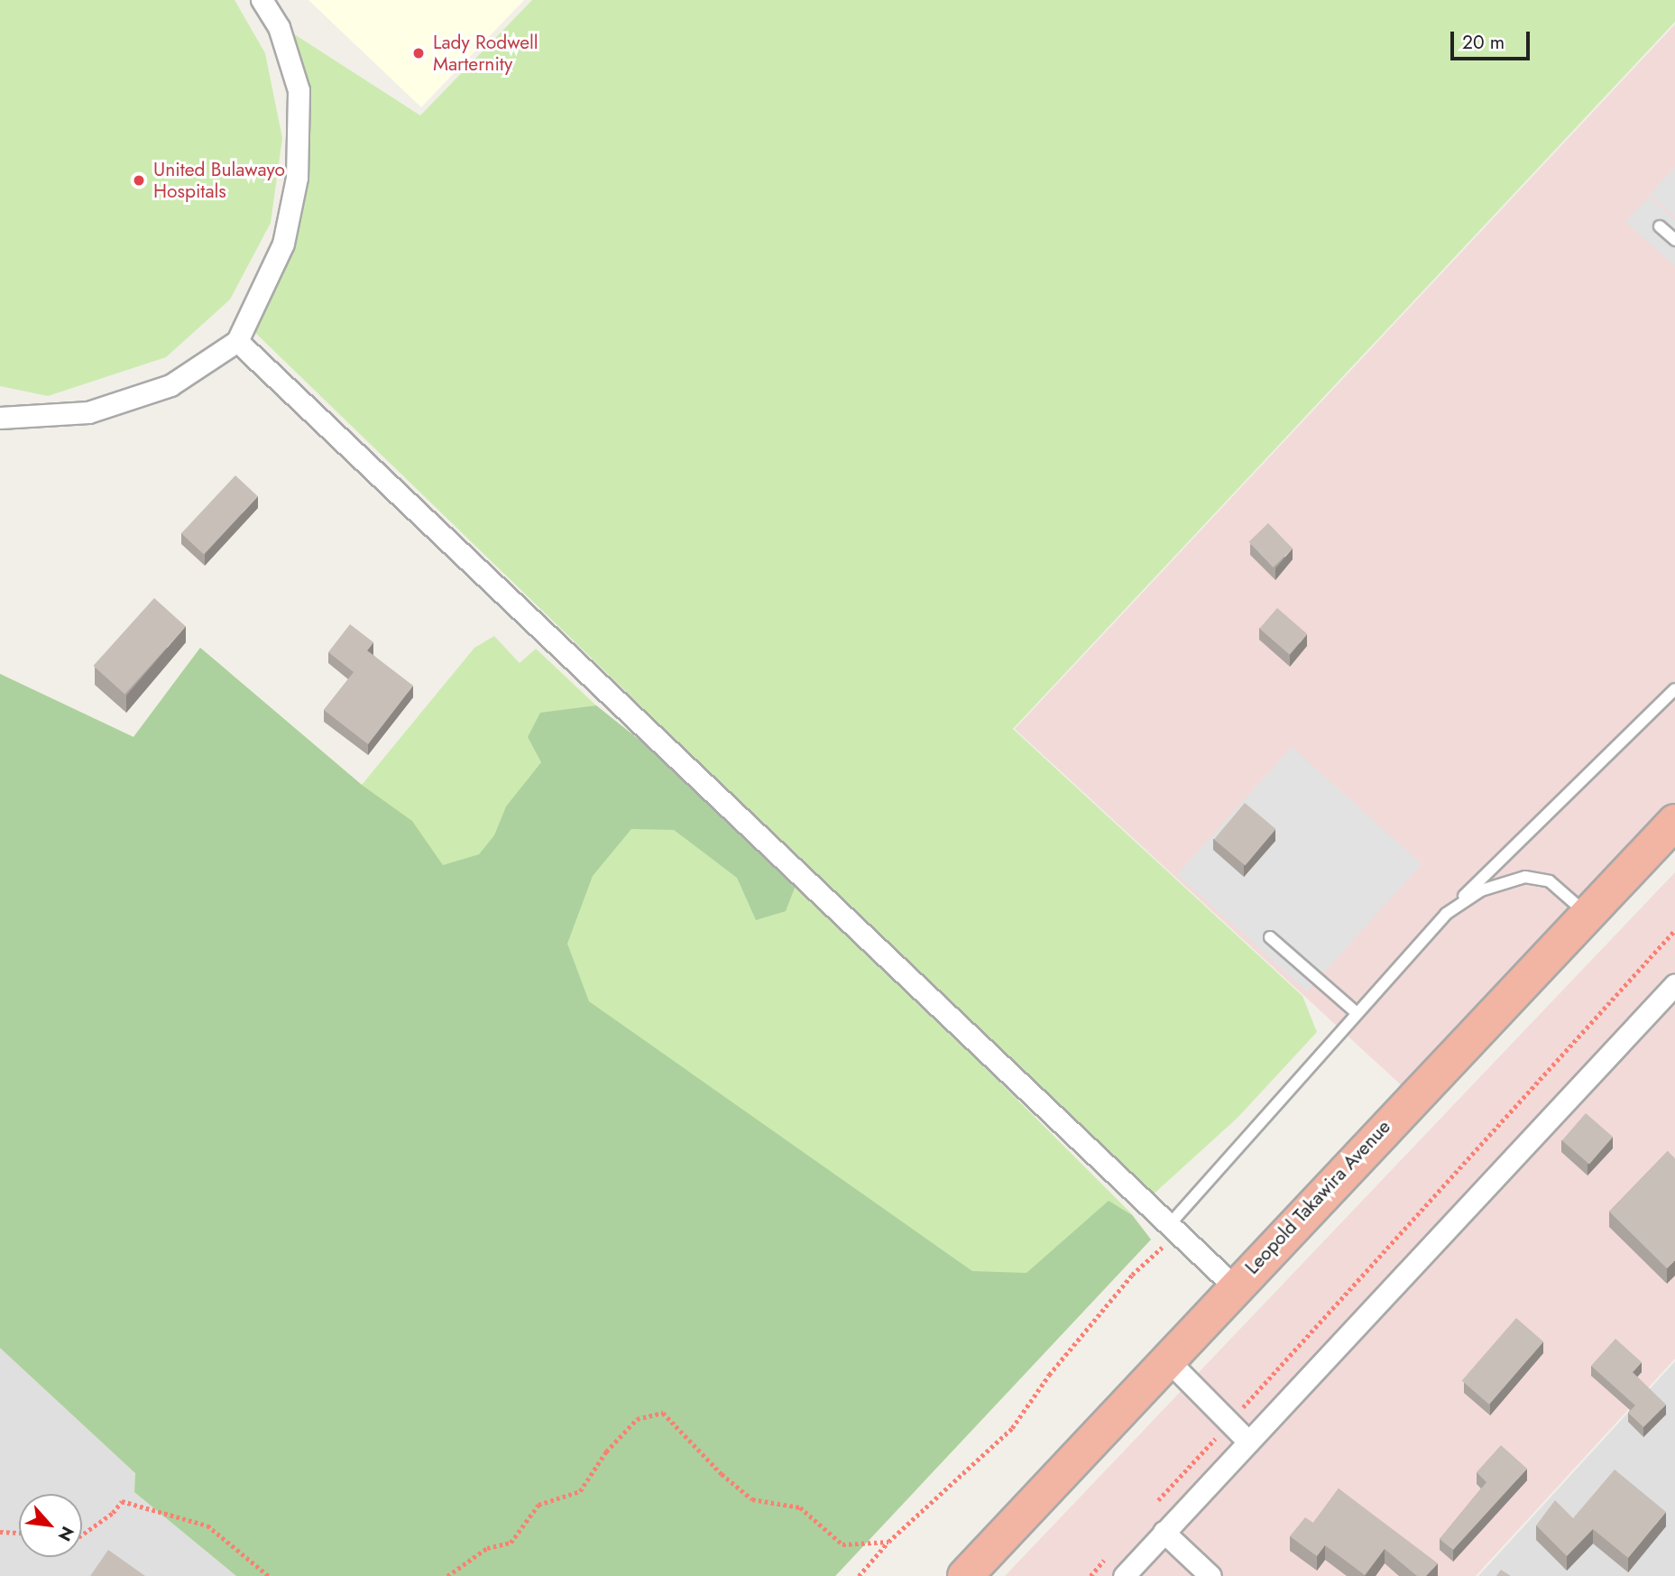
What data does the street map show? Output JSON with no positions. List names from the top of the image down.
{
  "streets": {
    "highway": ["Leopold Takawira Avenue"]
  },
  "places": ["Lady Rodwell Marternity", "United Bulawayo Hospitals"],
  "scale_bar": "20 m",
  "north": "bottom right"
}
